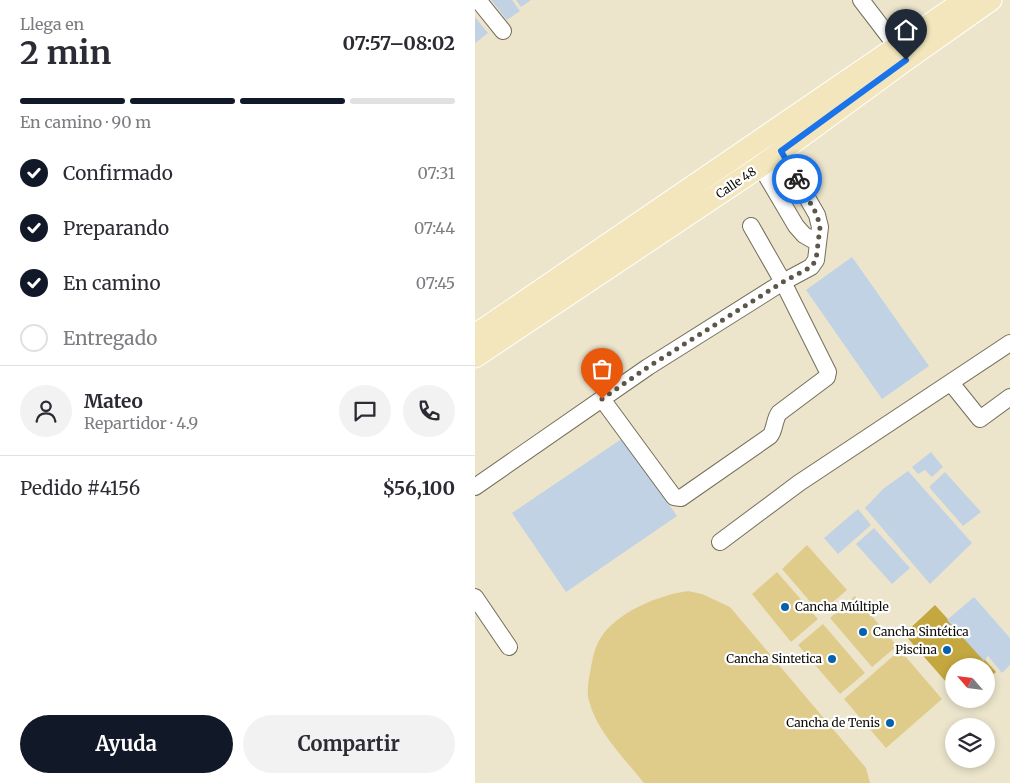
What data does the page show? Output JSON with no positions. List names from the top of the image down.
{
  "streets": {
    "main road": ["Calle 48"]
  },
  "places": [
    "Cancha Múltiple",
    "Cancha Sintética",
    "Piscina",
    "Cancha Sintetica",
    "Cancha de Tenis"
  ],
  "north": "top left",
  "page": {
    "heading": ["2 min", "Llega en", "07:57–08:02"],
    "panel": [
      "Mateo",
      "Repartidor · 4.9",
      "Pedido #4156",
      "$56,100"
    ],
    "bar": "En camino · 90 m",
    "list": [
      ["Confirmado", "07:31"],
      ["Preparando", "07:44"],
      ["En camino", "07:45"],
      "Entregado"
    ],
    "buttons": ["Ayuda", "Compartir"]
  }
}
